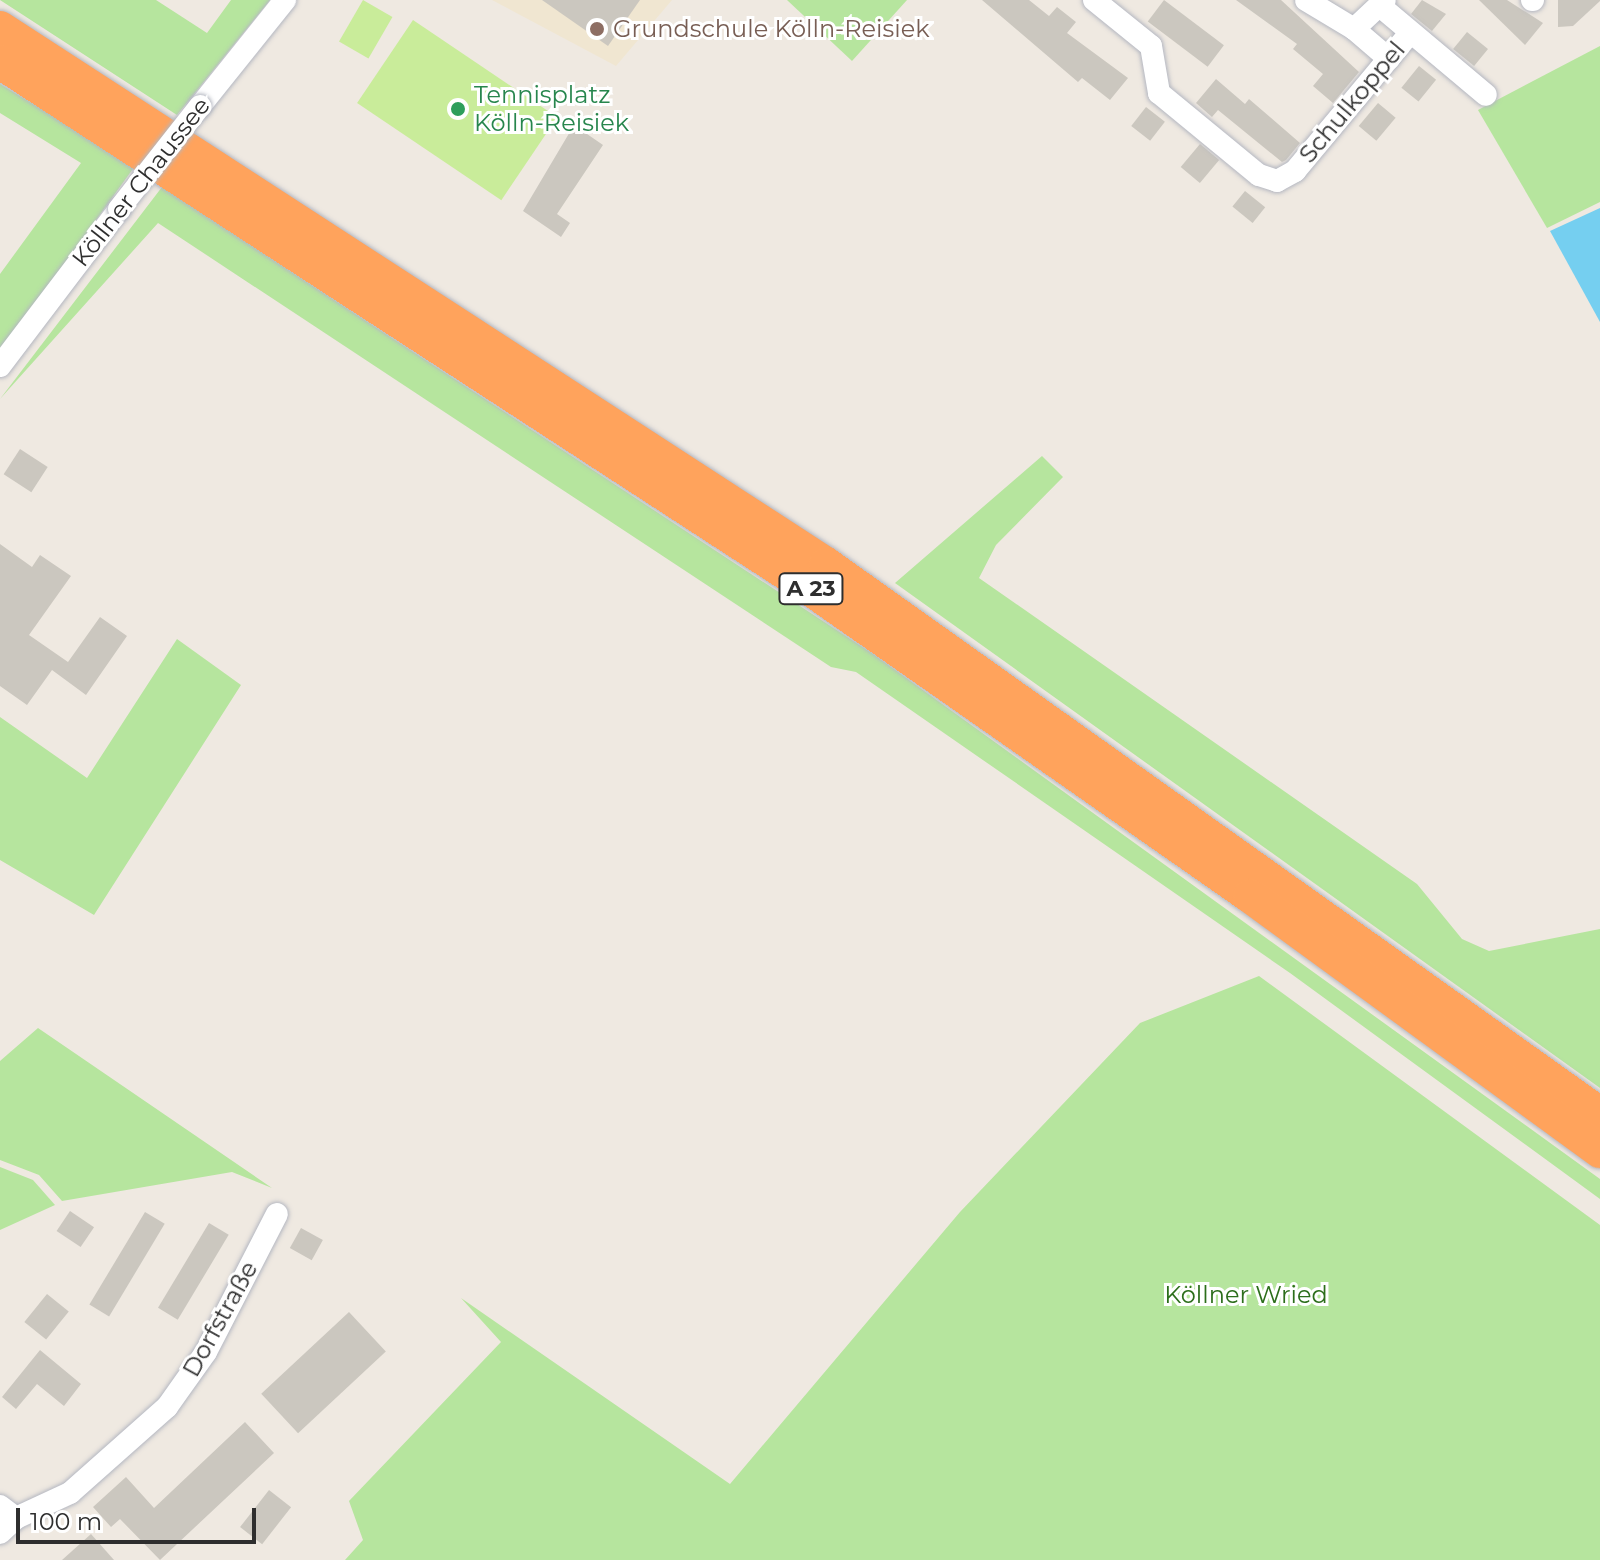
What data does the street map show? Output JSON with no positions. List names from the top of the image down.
{
  "streets": {
    "highway": ["A 23"],
    "street": ["Schulkoppel", "Köllner Chaussee", "Dorfstraße"]
  },
  "parks": ["Köllner Wried"],
  "places": ["Grundschule Kölln-Reisiek", "Tennisplatz Kölln-Reisiek"],
  "scale_bar": "100 m"
}
